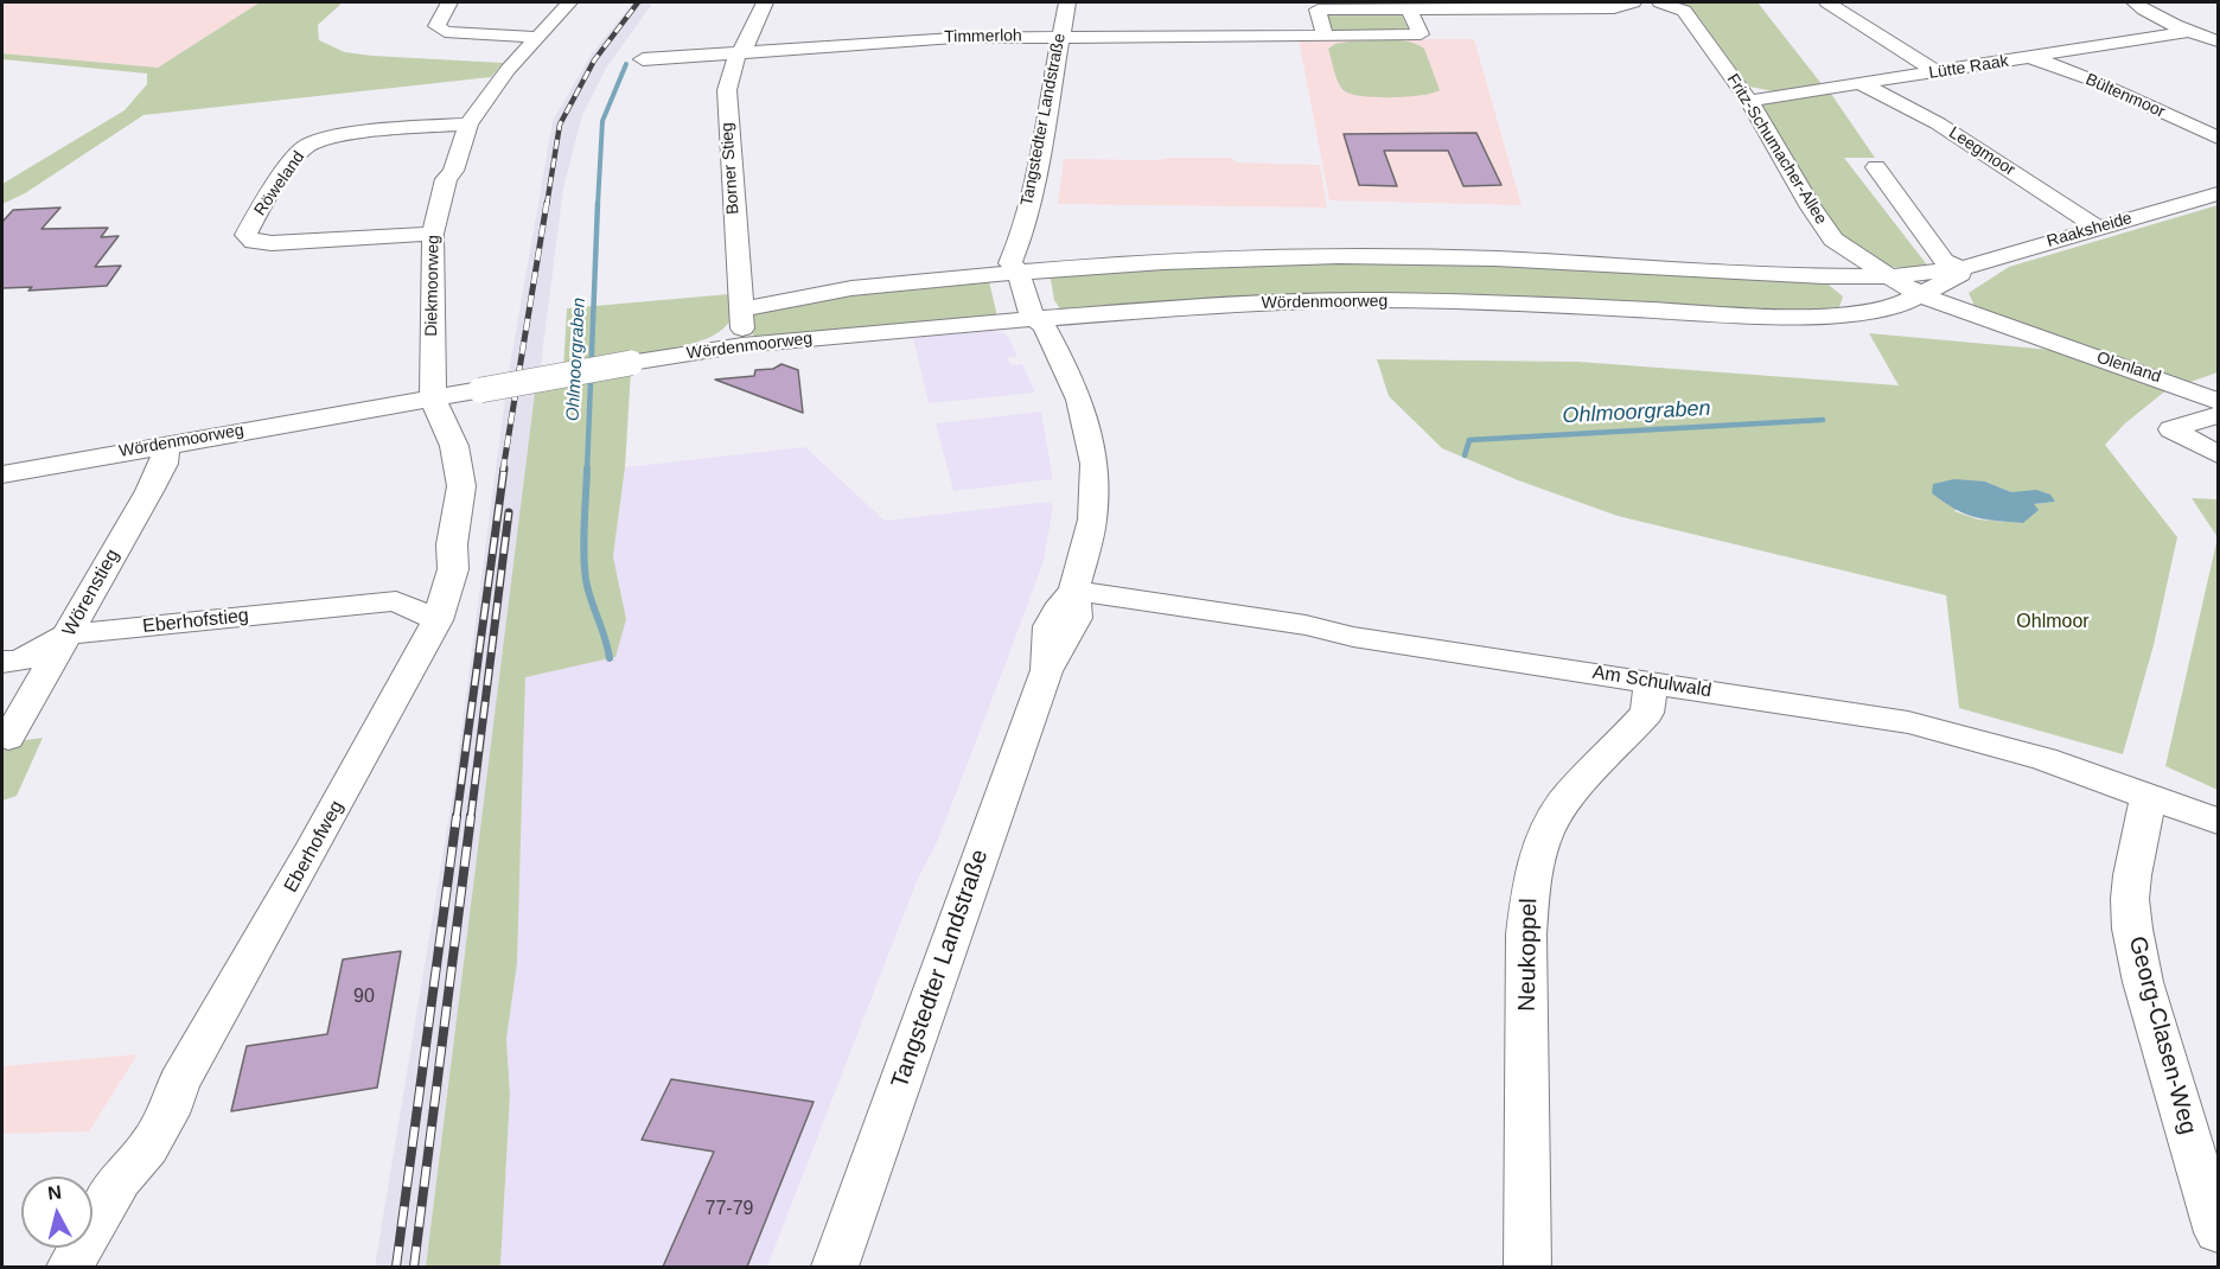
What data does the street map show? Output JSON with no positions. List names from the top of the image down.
{
  "streets": {
    "street": [
      "Timmerloh",
      "Lütte Raak",
      "Bültenmoor",
      "Tangstedter Landstraße",
      "Fritz-Schumacher-Allee",
      "Leegmoor",
      "Borner Stieg",
      "Röweland",
      "Raaksheide",
      "Diekmoorweg",
      "Wördenmoorweg",
      "Olenland",
      "Wörenstieg",
      "Eberhofstieg",
      "Am Schulwald",
      "Eberhofweg",
      "Neukoppel",
      "Georg-Clasen-Weg"
    ]
  },
  "crossings": [
    ["Timmerloh", "Tangstedter Landstraße"],
    ["Timmerloh", "Borner Stieg"],
    ["Lütte Raak", "Bültenmoor"],
    ["Lütte Raak", "Fritz-Schumacher-Allee"],
    ["Lütte Raak", "Leegmoor"],
    ["Tangstedter Landstraße", "Wördenmoorweg"],
    ["Tangstedter Landstraße", "Am Schulwald"],
    ["Fritz-Schumacher-Allee", "Raaksheide"],
    ["Fritz-Schumacher-Allee", "Wördenmoorweg"],
    ["Fritz-Schumacher-Allee", "Olenland"],
    ["Leegmoor", "Raaksheide"],
    ["Borner Stieg", "Wördenmoorweg"],
    ["Röweland", "Diekmoorweg"],
    ["Raaksheide", "Wördenmoorweg"],
    ["Raaksheide", "Olenland"],
    ["Diekmoorweg", "Wördenmoorweg"],
    ["Diekmoorweg", "Eberhofweg"],
    ["Wördenmoorweg", "Olenland"],
    ["Wördenmoorweg", "Wörenstieg"],
    ["Wördenmoorweg", "Eberhofweg"],
    ["Wörenstieg", "Eberhofstieg"],
    ["Eberhofstieg", "Eberhofweg"],
    ["Am Schulwald", "Neukoppel"],
    ["Am Schulwald", "Georg-Clasen-Weg"]
  ],
  "water": ["Ohlmoorgraben"],
  "parks": ["Ohlmoor"],
  "house_numbers": ["90", "77-79"],
  "north": "top"
}
